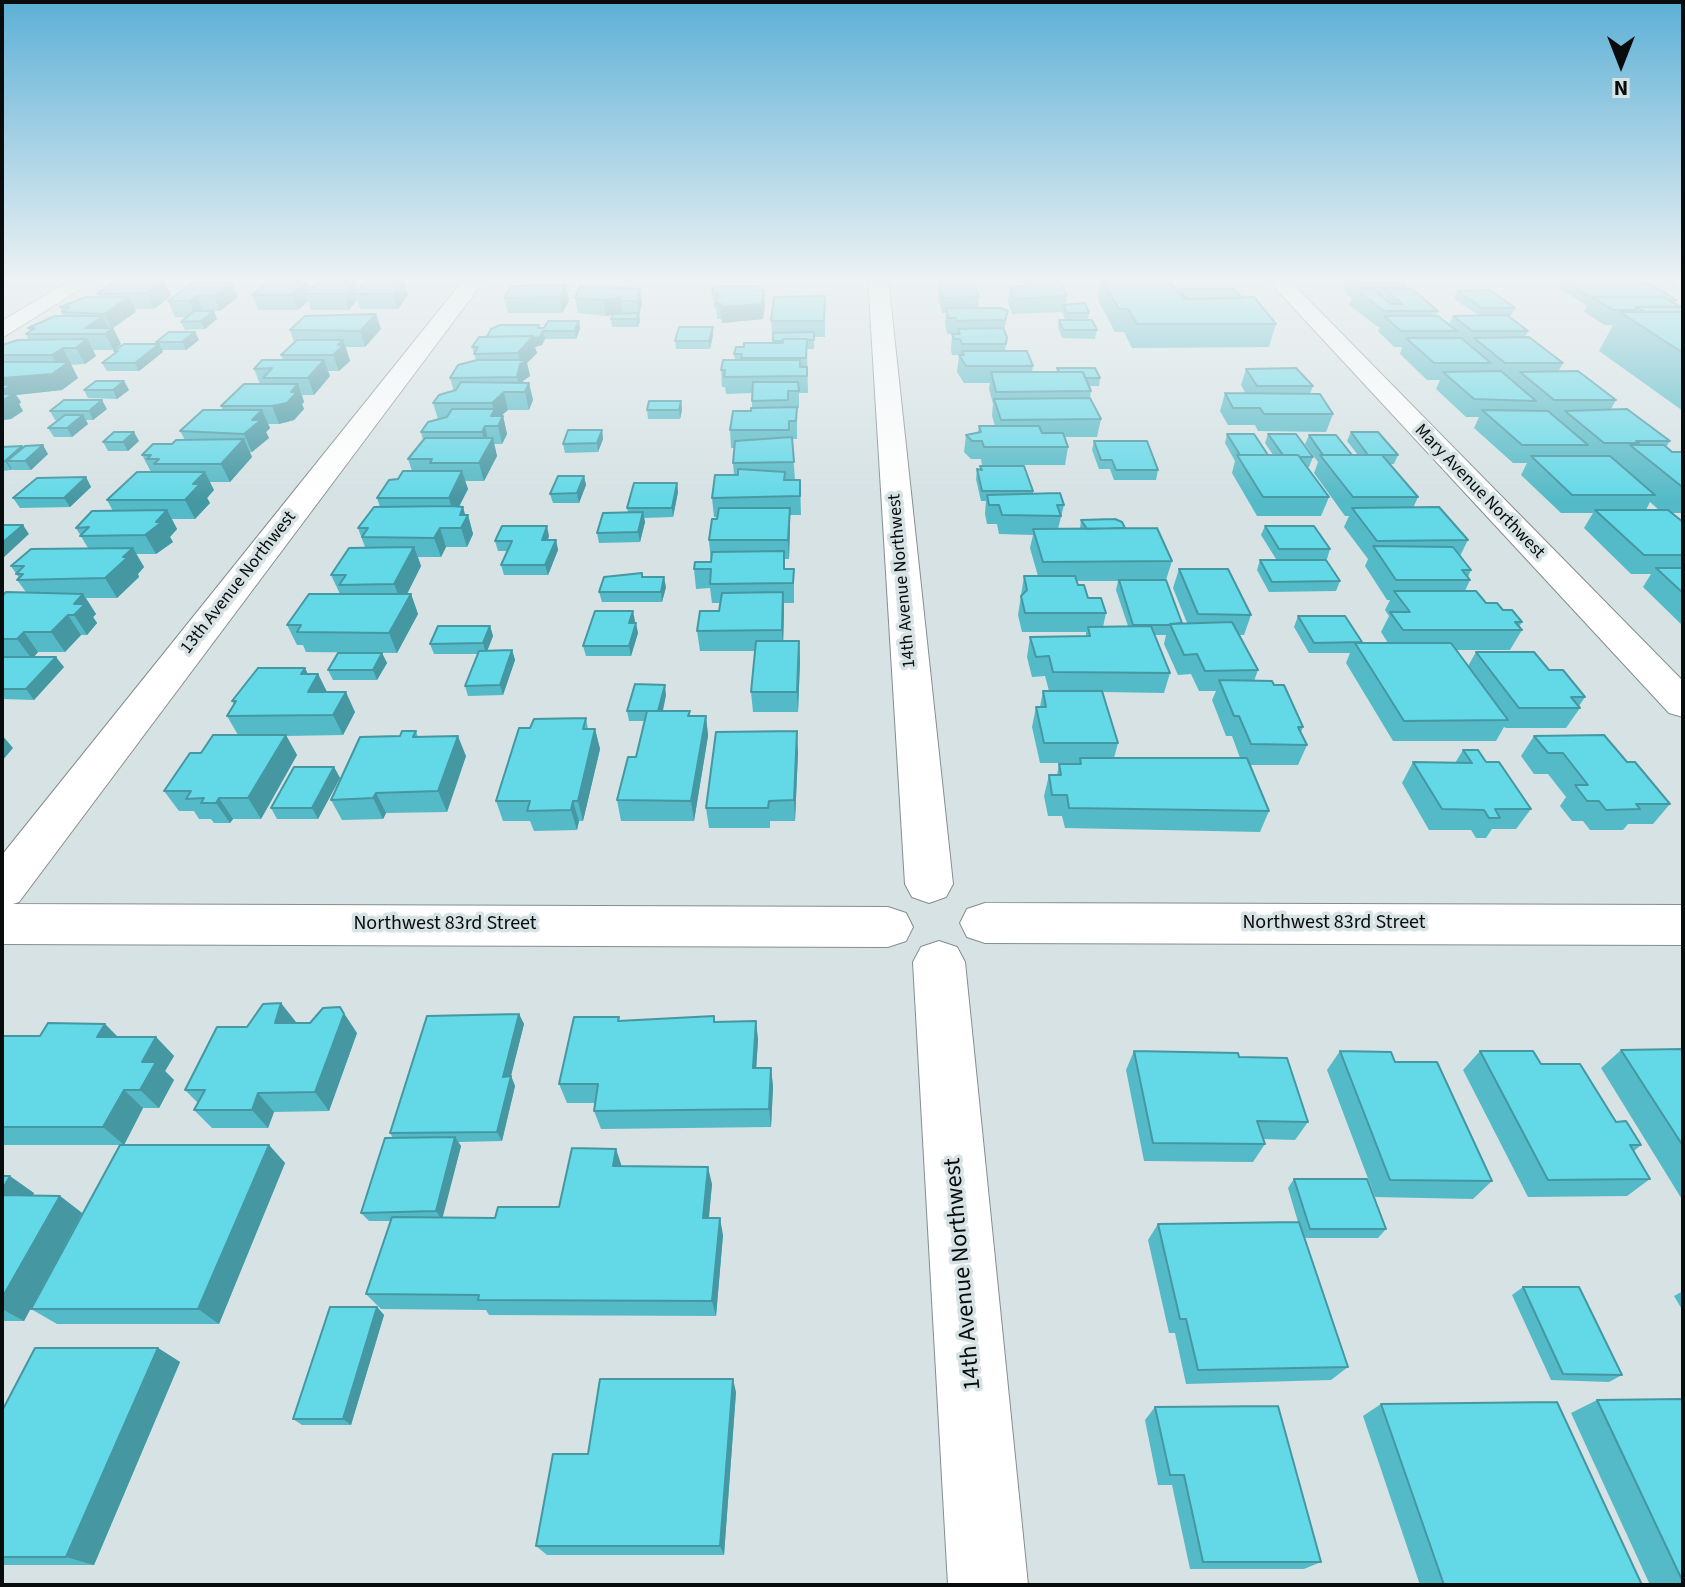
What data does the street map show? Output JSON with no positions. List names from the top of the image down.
{
  "streets": {
    "street": [
      "Mary Avenue Northwest",
      "14th Avenue Northwest",
      "13th Avenue Northwest",
      "Northwest 83rd Street"
    ]
  },
  "crossings": [
    ["14th Avenue Northwest", "Northwest 83rd Street"]
  ],
  "north": "bottom"
}
